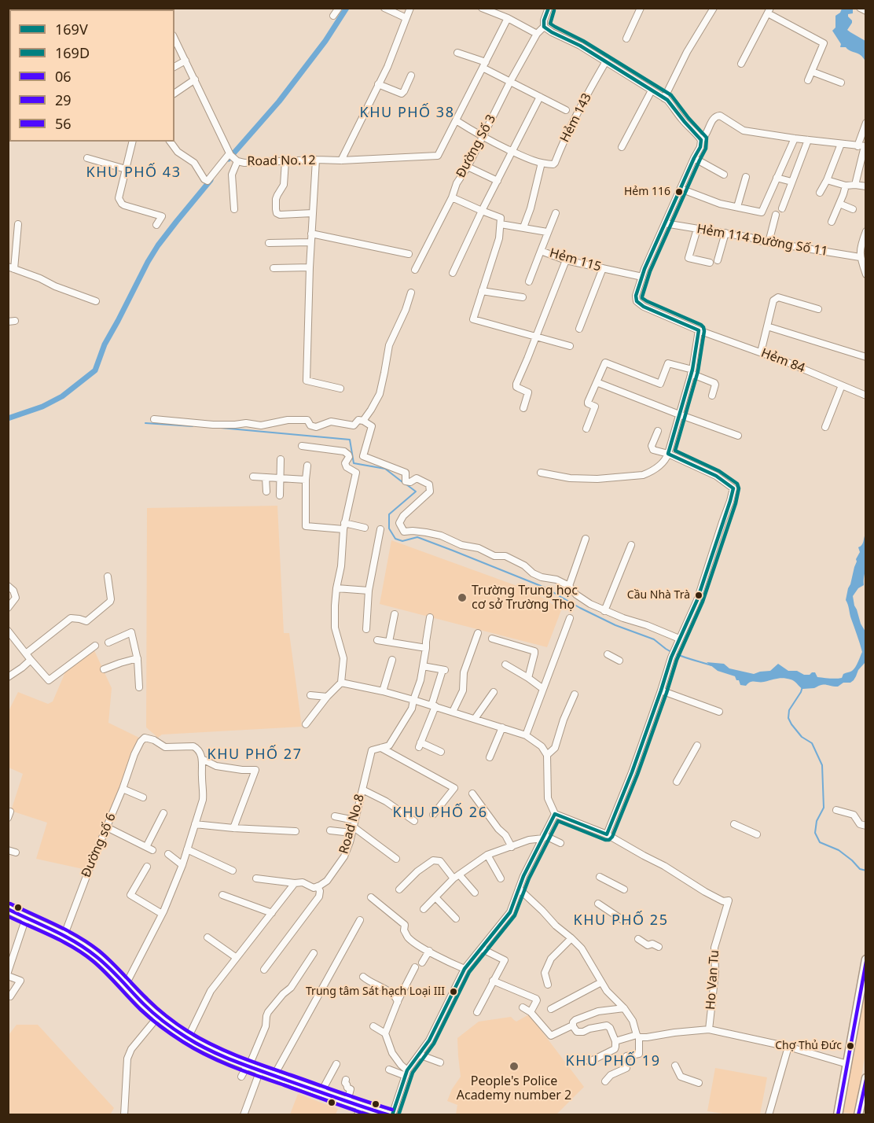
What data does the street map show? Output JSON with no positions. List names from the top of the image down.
{
  "streets": {
    "street": [
      "Hẻm 143",
      "Đường Số 3",
      "Road No.12",
      "Hẻm 114 Đường Số 11",
      "Hẻm 115",
      "Hẻm 84",
      "Road No.8",
      "Đường số 6",
      "Ho Van Tu"
    ]
  },
  "crossings": [
    ["Hẻm 115", "Hẻm 84"]
  ],
  "districts": [
    "KHU PHỐ 38",
    "KHU PHỐ 43",
    "KHU PHỐ 27",
    "KHU PHỐ 26",
    "KHU PHỐ 25",
    "KHU PHỐ 19"
  ],
  "places": [
    "Hẻm 116",
    "Cầu Nhà Trà",
    "Trường Trung học cơ sở Trường Thọ",
    "Trung tâm Sát hạch Loại III",
    "Chợ Thủ Đức",
    "People's Police Academy number 2"
  ],
  "lines": [
    "transit line 169V",
    "transit line 169D",
    "transit line 56",
    "transit line 06",
    "transit line 29"
  ],
  "legend": [
    "169V",
    "169D",
    "06",
    "29",
    "56"
  ]
}
